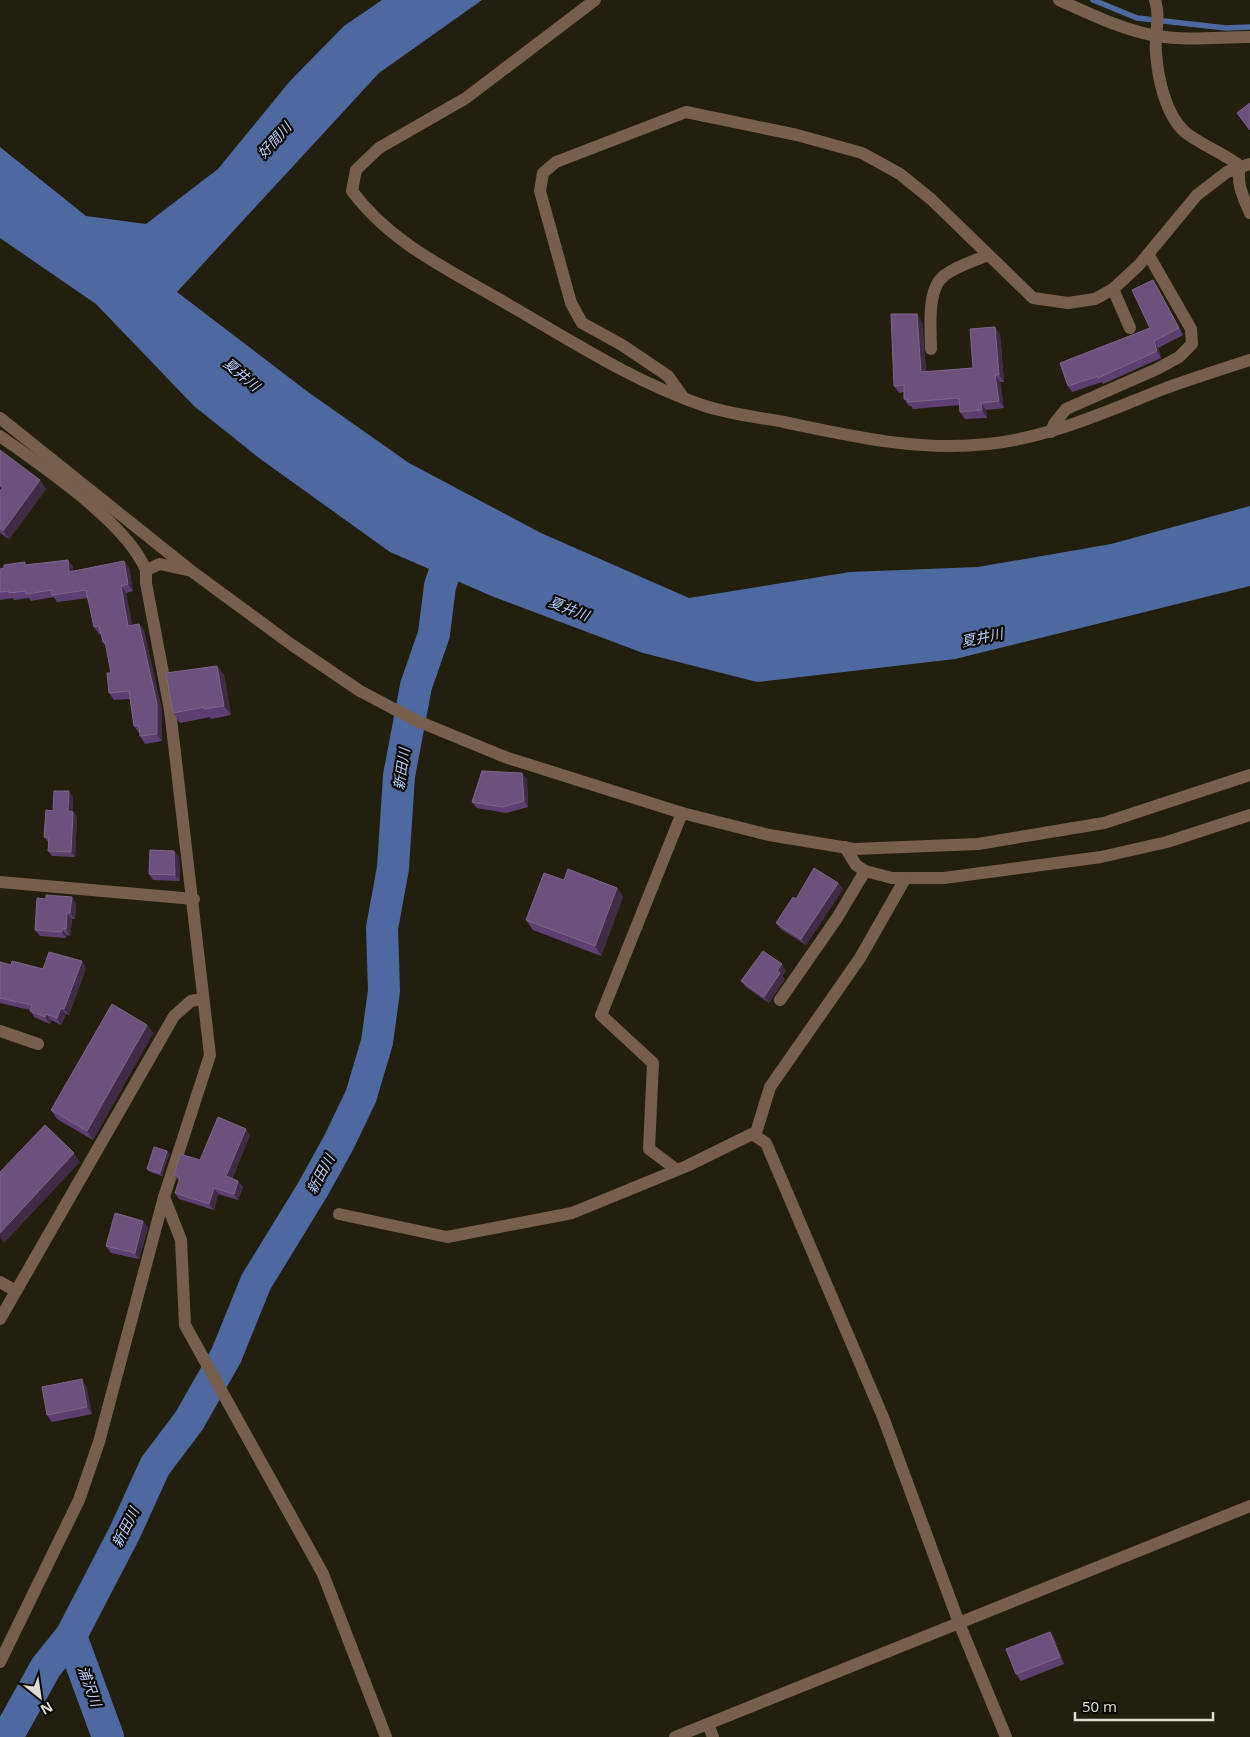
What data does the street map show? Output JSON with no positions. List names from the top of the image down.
{
  "water": [
    "好間川",
    "夏井川",
    "新田川",
    "浦沢川"
  ],
  "scale_bar": "50 m",
  "north": "bottom right"
}
